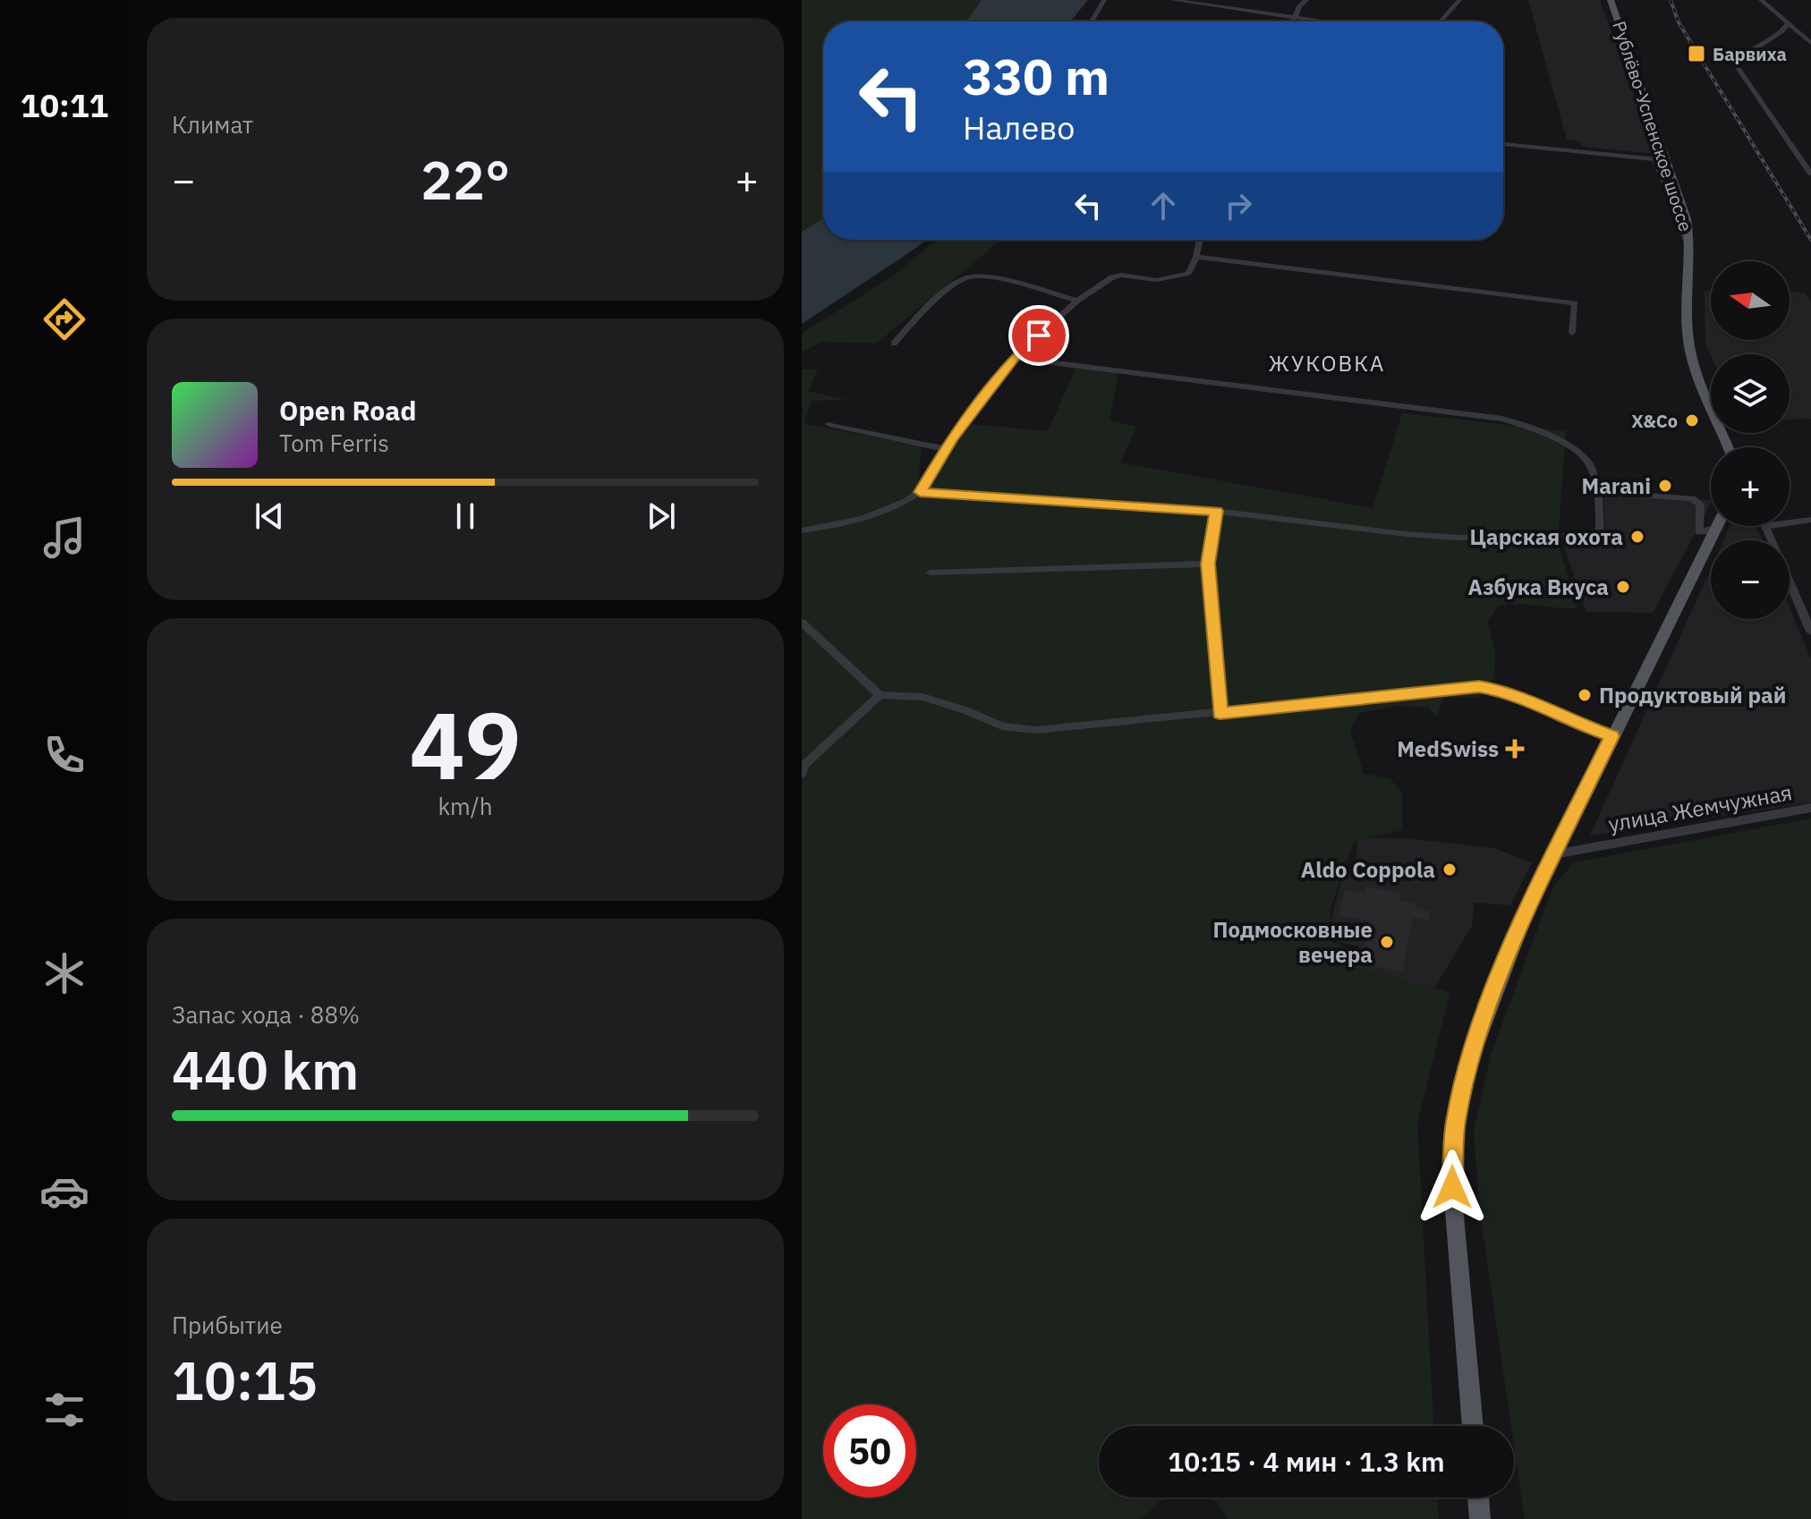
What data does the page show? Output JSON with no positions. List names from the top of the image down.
{
  "streets": {
    "main road": ["Рублёво-Успенское шоссе"],
    "street": ["улица Жемчужная"]
  },
  "districts": ["ЖУКОВКА"],
  "places": {
    "transit": ["Барвиха"],
    "other": [
      "X&Co",
      "Marani",
      "Царская охота",
      "Азбука Вкуса",
      "Продуктовый рай",
      "Aldo Coppola",
      "Подмосковные вечера"
    ],
    "health": ["MedSwiss"]
  },
  "north": "left",
  "page": {
    "tabs": "10:11",
    "tile": [
      "Климат",
      ["49", "km/h"],
      ["Запас хода · 88%", "440 km"],
      ["Прибытие", "10:15"]
    ],
    "turn": ["330 m", "Налево"],
    "heat": ["−", "22°", "+"],
    "map_buttons": ["+", "−"],
    "song": ["Open Road", "Tom Ferris"],
    "limit": "50",
    "trip": "10:15 · 4 мин · 1.3 km"
  }
}
